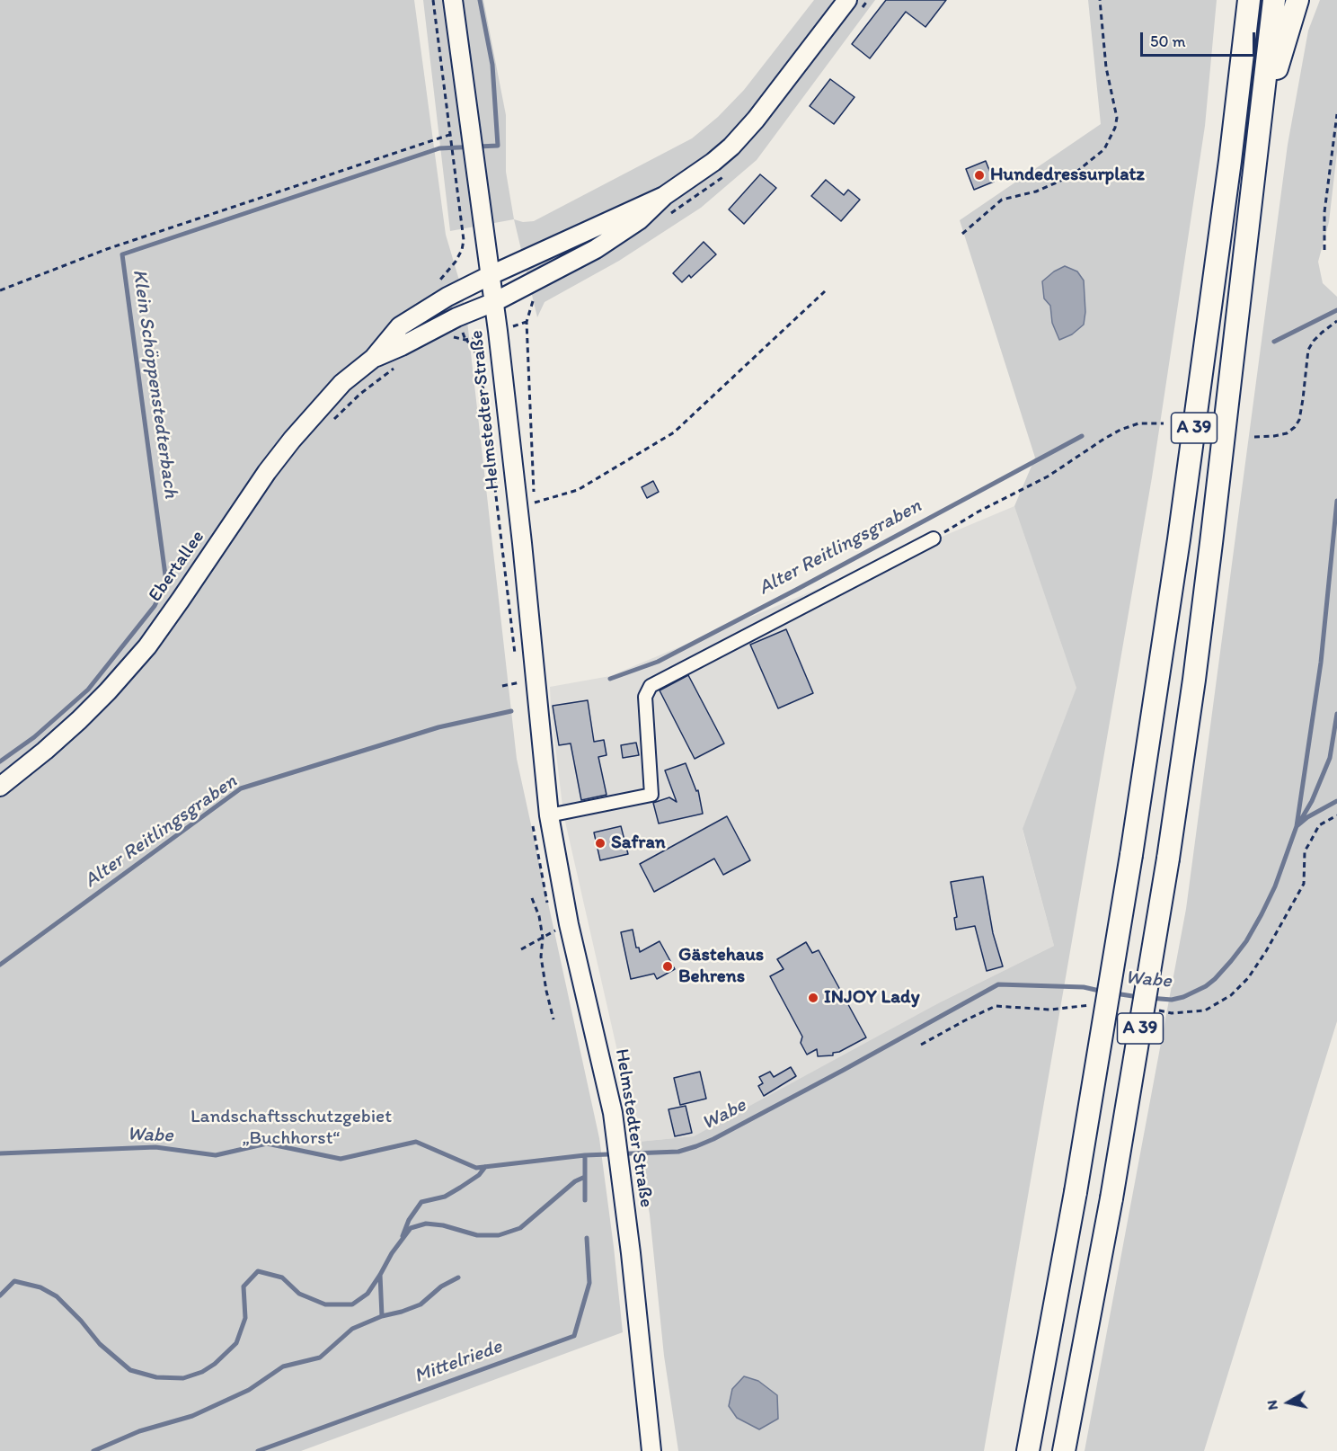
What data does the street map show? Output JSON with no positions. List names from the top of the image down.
{
  "streets": {
    "highway": ["A 39"],
    "main road": ["Helmstedter Straße", "Ebertallee"]
  },
  "crossings": [
    ["Helmstedter Straße", "Ebertallee"]
  ],
  "water": [
    "Klein Schöppenstedterbach",
    "Alter Reitlingsgraben",
    "Wabe",
    "Mittelriede"
  ],
  "parks": ["Landschaftsschutzgebiet „Buchhorst“"],
  "places": [
    "Hundedressurplatz",
    "Safran",
    "Gästehaus Behrens",
    "INJOY Lady"
  ],
  "scale_bar": "50 m",
  "north": "left"
}
